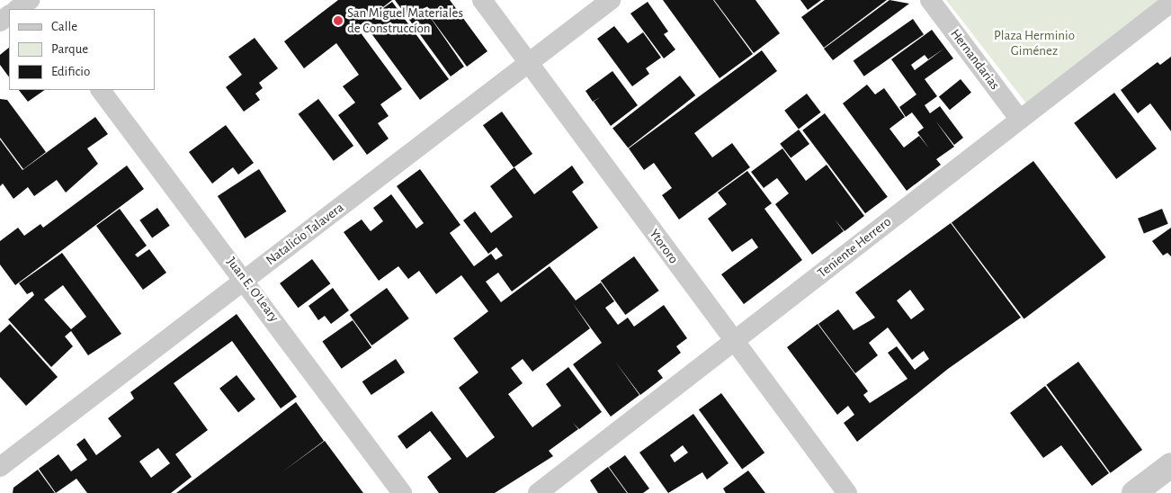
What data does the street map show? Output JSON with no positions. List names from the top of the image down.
{
  "streets": {
    "street": [
      "Hernandarias",
      "Natalicio Talavera",
      "Ytororo",
      "Teniente Herrero",
      "Juan E. O'Leary"
    ]
  },
  "crossings": [
    ["Hernandarias", "Teniente Herrero"],
    ["Natalicio Talavera", "Ytororo"],
    ["Natalicio Talavera", "Juan E. O'Leary"],
    ["Ytororo", "Teniente Herrero"]
  ],
  "parks": ["Plaza Herminio Giménez"],
  "places": ["San Miguel Materiales de Construccíon"],
  "legend": ["Calle", "Parque", "Edificio"]
}
